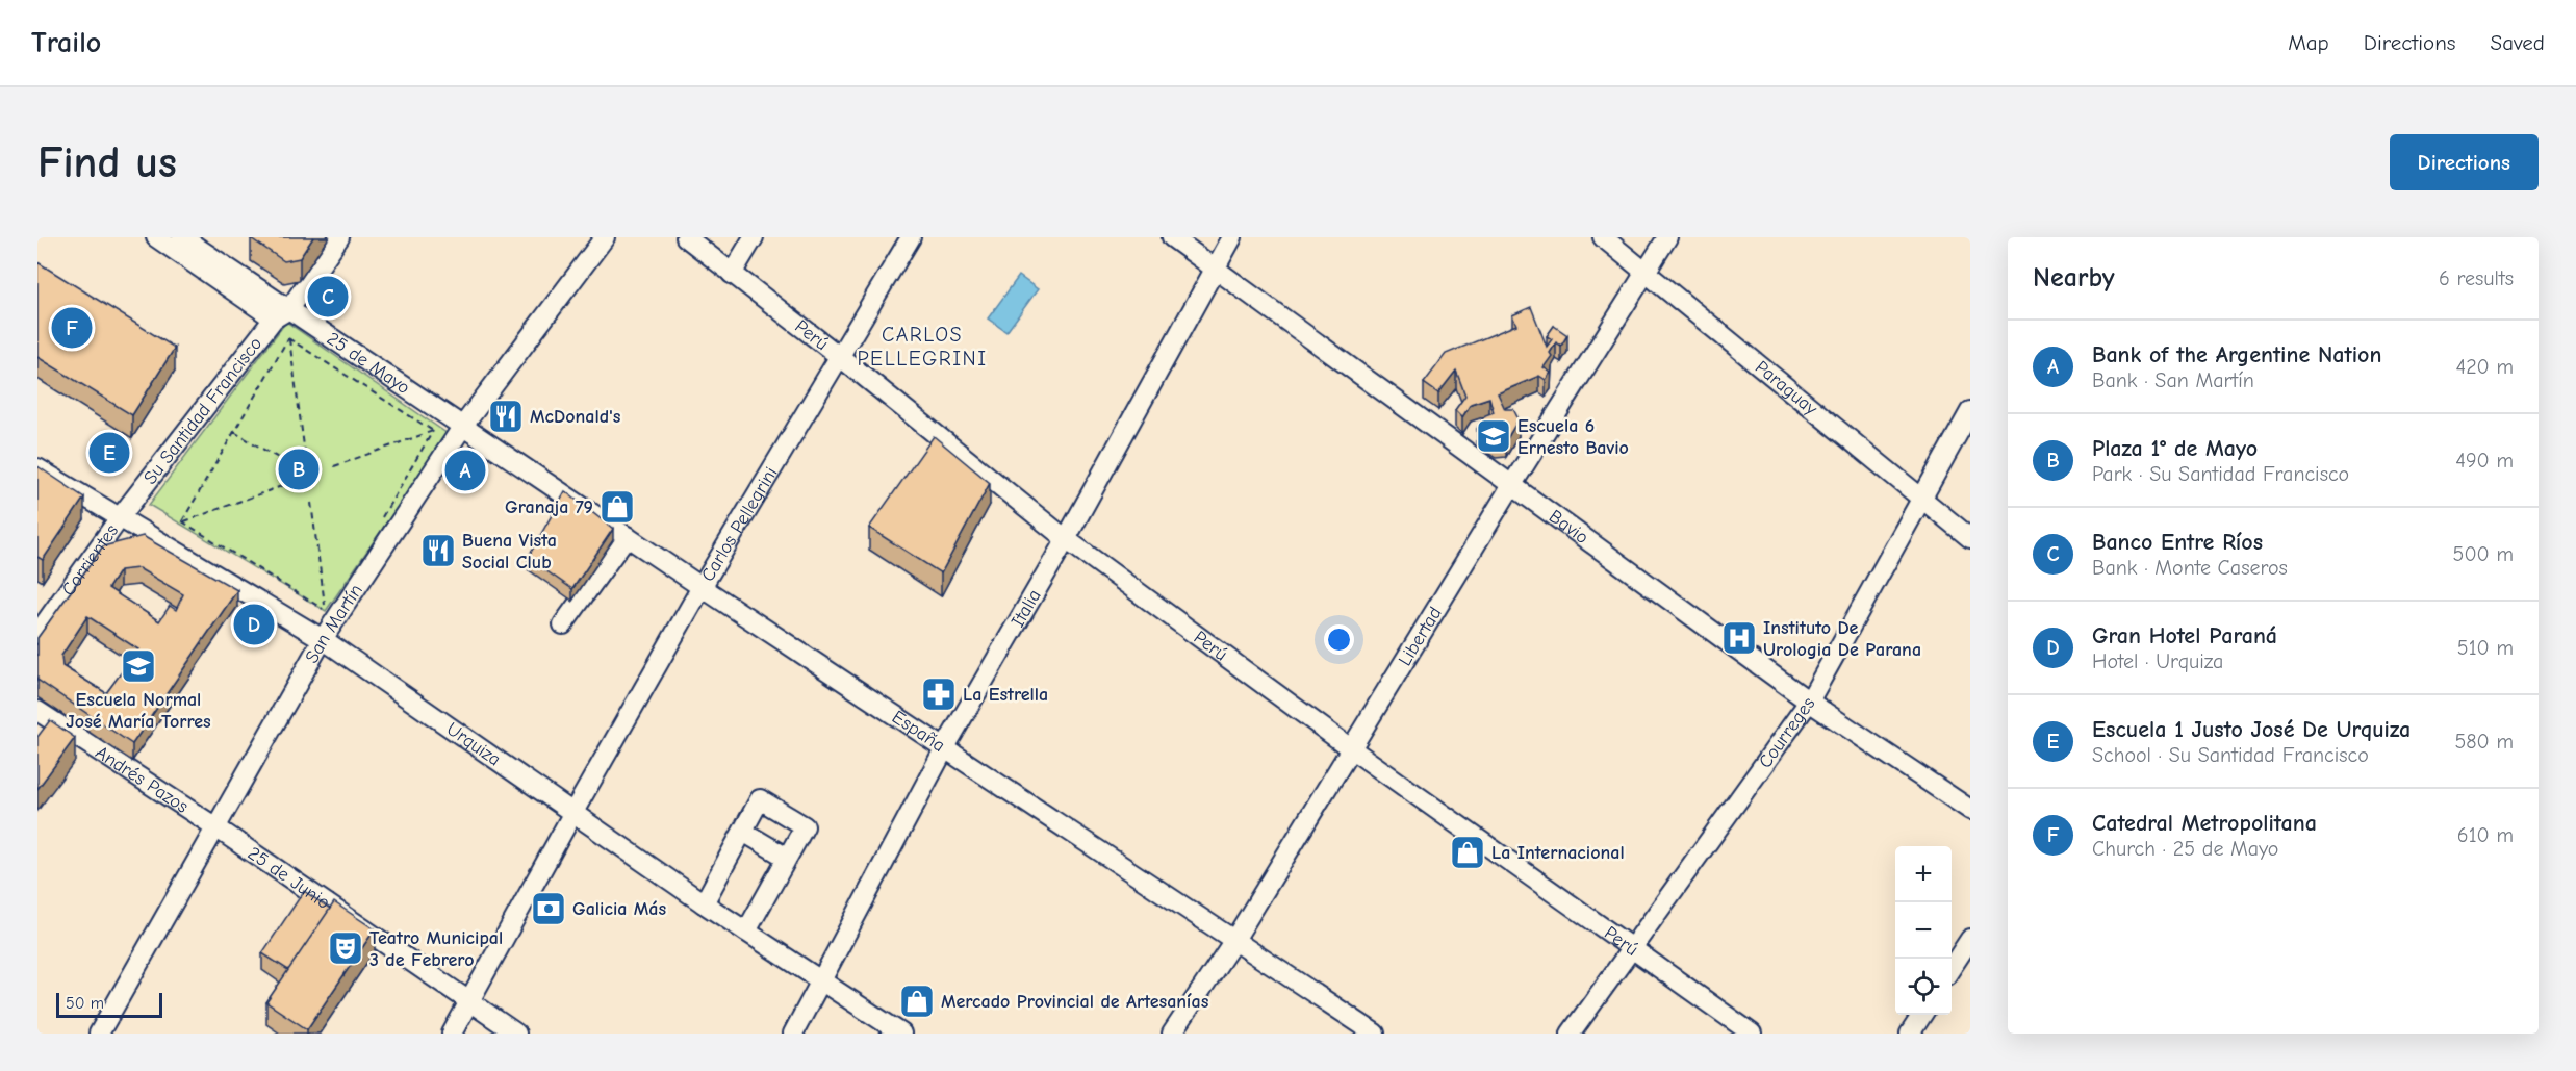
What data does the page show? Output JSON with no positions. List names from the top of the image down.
{
  "streets": {
    "street": [
      "Perú",
      "25 de Mayo",
      "Paraguay",
      "Su Santidad Francisco",
      "Carlos Pellegrini",
      "Bavio",
      "Corrientes",
      "Italia",
      "San Martín",
      "Libertad",
      "España",
      "Courreges",
      "Urquiza",
      "Andrés Pazos",
      "25 de Junio"
    ]
  },
  "crossings": [
    ["Perú", "Carlos Pellegrini"],
    ["Perú", "Italia"],
    ["Perú", "Libertad"],
    ["Perú", "Courreges"],
    ["25 de Mayo", "Su Santidad Francisco"],
    ["25 de Mayo", "San Martín"],
    ["25 de Mayo", "España"],
    ["Paraguay", "Libertad"],
    ["Paraguay", "Courreges"],
    ["Su Santidad Francisco", "Corrientes"],
    ["Su Santidad Francisco", "Urquiza"],
    ["Carlos Pellegrini", "España"],
    ["Carlos Pellegrini", "Urquiza"],
    ["Carlos Pellegrini", "25 de Junio"],
    ["Bavio", "Italia"],
    ["Bavio", "Libertad"],
    ["Bavio", "Courreges"],
    ["Corrientes", "Urquiza"],
    ["Italia", "España"],
    ["Italia", "Urquiza"],
    ["San Martín", "España"],
    ["San Martín", "Urquiza"],
    ["San Martín", "Andrés Pazos"],
    ["San Martín", "25 de Junio"],
    ["Libertad", "España"],
    ["Andrés Pazos", "25 de Junio"]
  ],
  "districts": ["CARLOS PELLEGRINI"],
  "places": {
    "restaurant": ["McDonald's", "Buena Vista Social Club"],
    "school or university": ["Escuela 6 Ernesto Bavio", "Escuela Normal José María Torres"],
    "shop": ["Granaja 79", "La Internacional", "Mercado Provincial de Artesanías"],
    "hospital": ["Instituto De Urologia De Parana"],
    "pharmacy": ["La Estrella"],
    "bank": ["Galicia Más"],
    "theatre": ["Teatro Municipal 3 de Febrero"]
  },
  "scale_bar": "50 m",
  "page": {
    "header": "Trailo",
    "nav": ["Map", "Directions", "Saved"],
    "buttons": "Directions",
    "title": "Find us",
    "heading": ["Nearby", "6 results"],
    "pins": [
      "C",
      "F",
      "E",
      "B",
      "A",
      "D"
    ],
    "list": [
      {
        "mark": "A",
        "name": "Bank of the Argentine Nation",
        "note": "Bank · San Martín",
        "value": "420 m"
      },
      {
        "mark": "B",
        "name": "Plaza 1° de Mayo",
        "note": "Park · Su Santidad Francisco",
        "value": "490 m"
      },
      {
        "mark": "C",
        "name": "Banco Entre Ríos",
        "note": "Bank · Monte Caseros",
        "value": "500 m"
      },
      {
        "mark": "D",
        "name": "Gran Hotel Paraná",
        "note": "Hotel · Urquiza",
        "value": "510 m"
      },
      {
        "mark": "E",
        "name": "Escuela 1 Justo José De Urquiza",
        "note": "School · Su Santidad Francisco",
        "value": "580 m"
      },
      {
        "mark": "F",
        "name": "Catedral Metropolitana",
        "note": "Church · 25 de Mayo",
        "value": "610 m"
      }
    ],
    "map_buttons": ["+", "−"],
    "scale": "50 m"
  }
}
